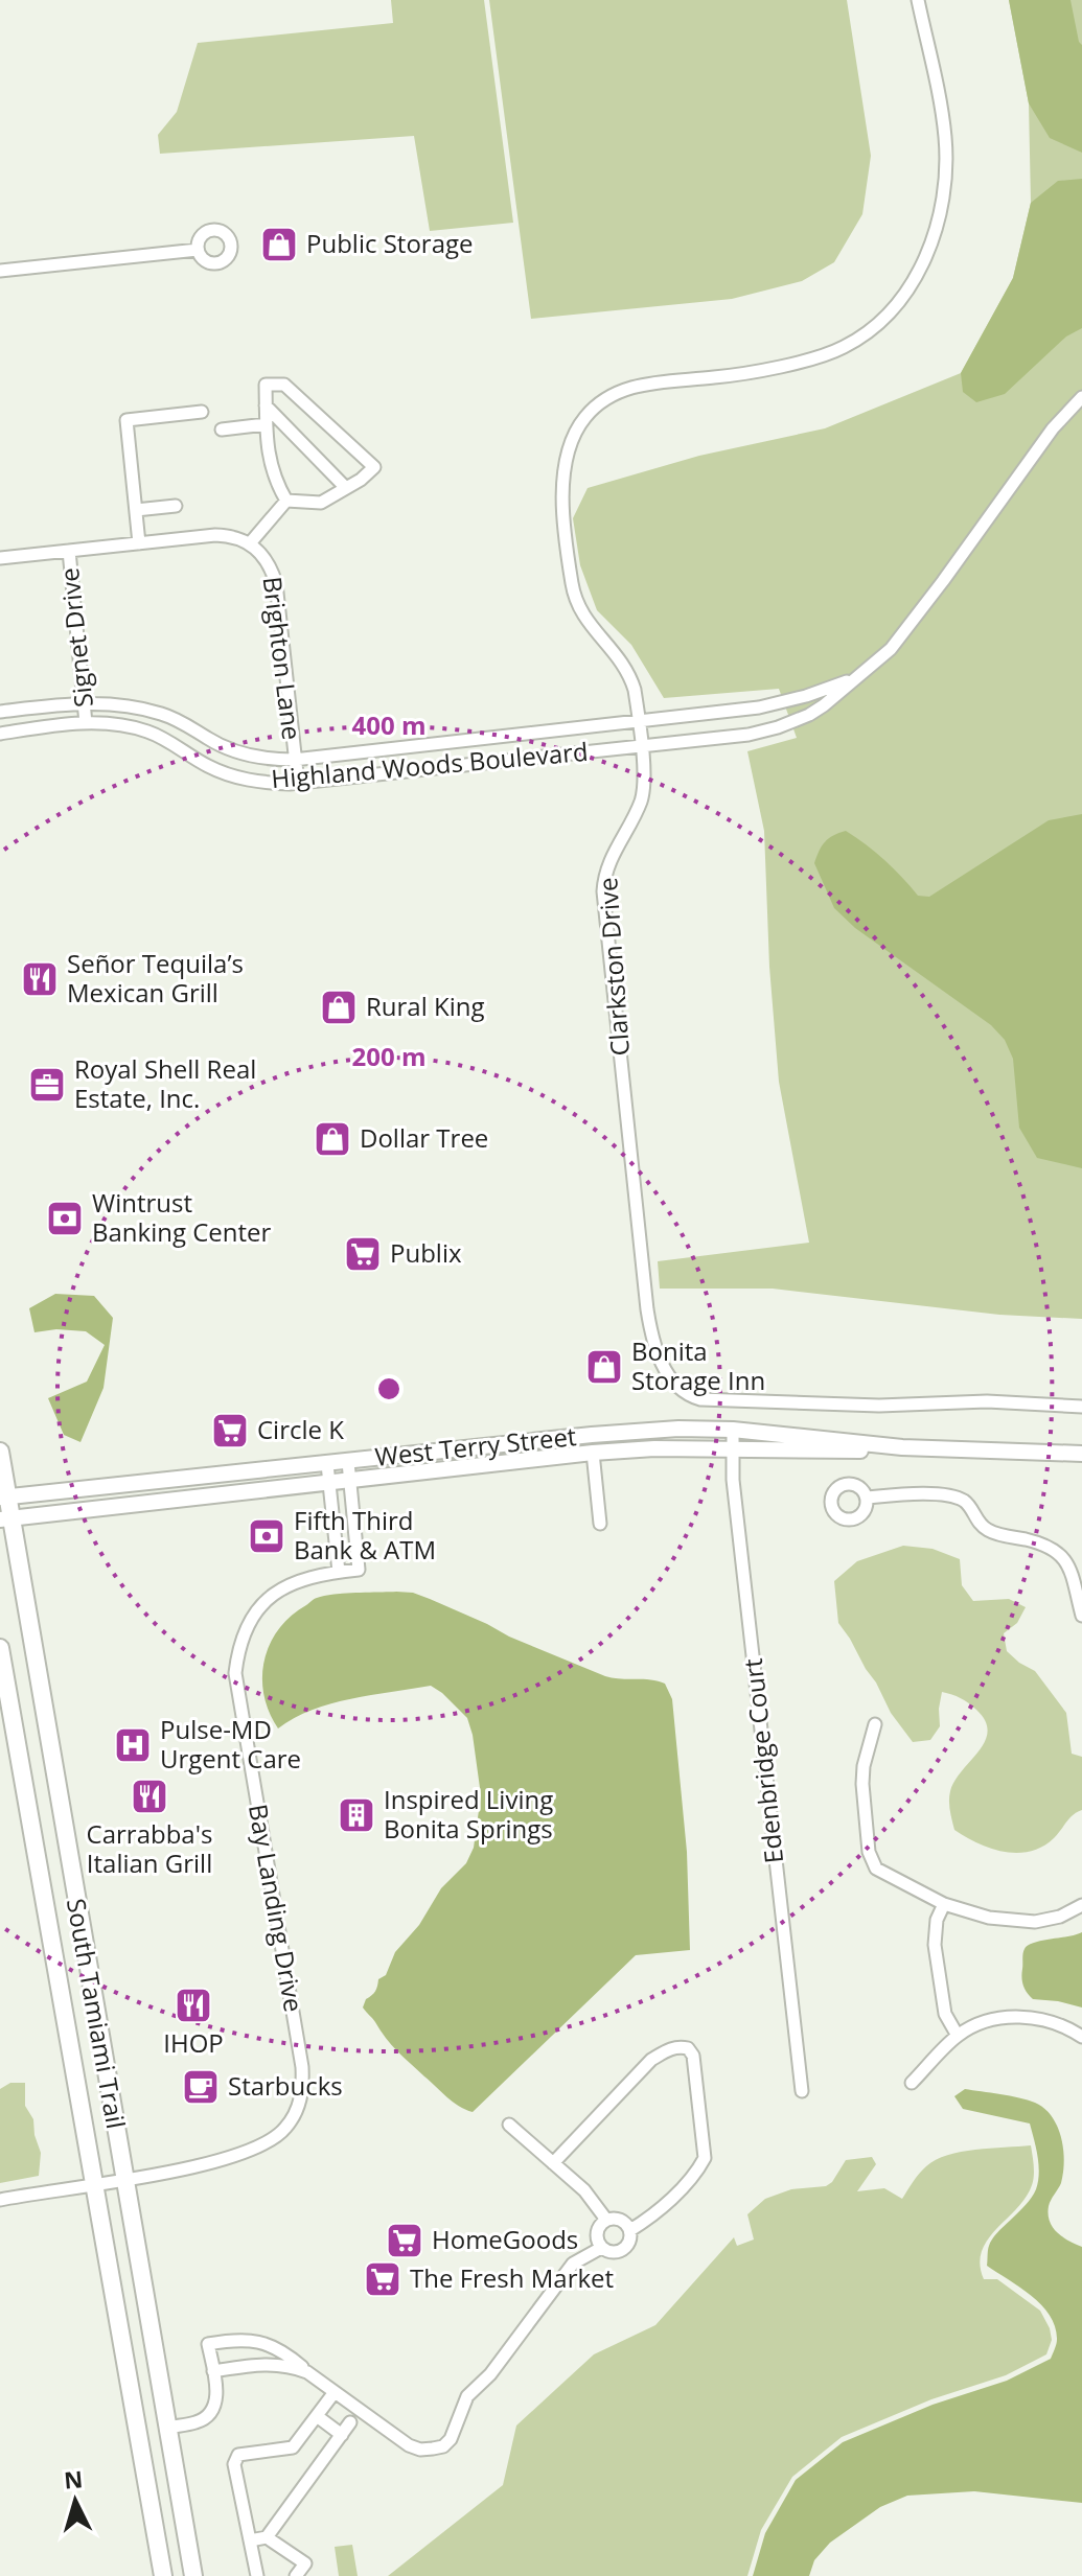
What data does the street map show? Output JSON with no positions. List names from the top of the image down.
{
  "streets": {
    "main road": ["South Tamiami Trail"],
    "street": [
      "Signet Drive",
      "Brighton Lane",
      "Highland Woods Boulevard",
      "Clarkston Drive",
      "West Terry Street",
      "Edenbridge Court",
      "Bay Landing Drive"
    ]
  },
  "crossings": [
    ["Signet Drive", "Brighton Lane"],
    ["Signet Drive", "Highland Woods Boulevard"],
    ["Brighton Lane", "Highland Woods Boulevard"],
    ["Highland Woods Boulevard", "Clarkston Drive"],
    ["West Terry Street", "Edenbridge Court"],
    ["West Terry Street", "Bay Landing Drive"],
    ["West Terry Street", "South Tamiami Trail"],
    ["Bay Landing Drive", "South Tamiami Trail"]
  ],
  "places": {
    "shop": [
      "Public Storage",
      "Rural King",
      "Dollar Tree",
      "Bonita Storage Inn"
    ],
    "restaurant": ["Señor Tequila’s Mexican Grill", "Carrabba's Italian Grill", "IHOP"],
    "office": ["Royal Shell Real Estate, Inc."],
    "bank": ["Wintrust Banking Center", "Fifth Third Bank & ATM"],
    "supermarket": [
      "Publix",
      "Circle K",
      "HomeGoods",
      "The Fresh Market"
    ],
    "hospital": ["Pulse-MD Urgent Care"],
    "building": ["Inspired Living Bonita Springs"],
    "cafe": ["Starbucks"]
  },
  "north": "top",
  "rings": ["400 m", "200 m"]
}
